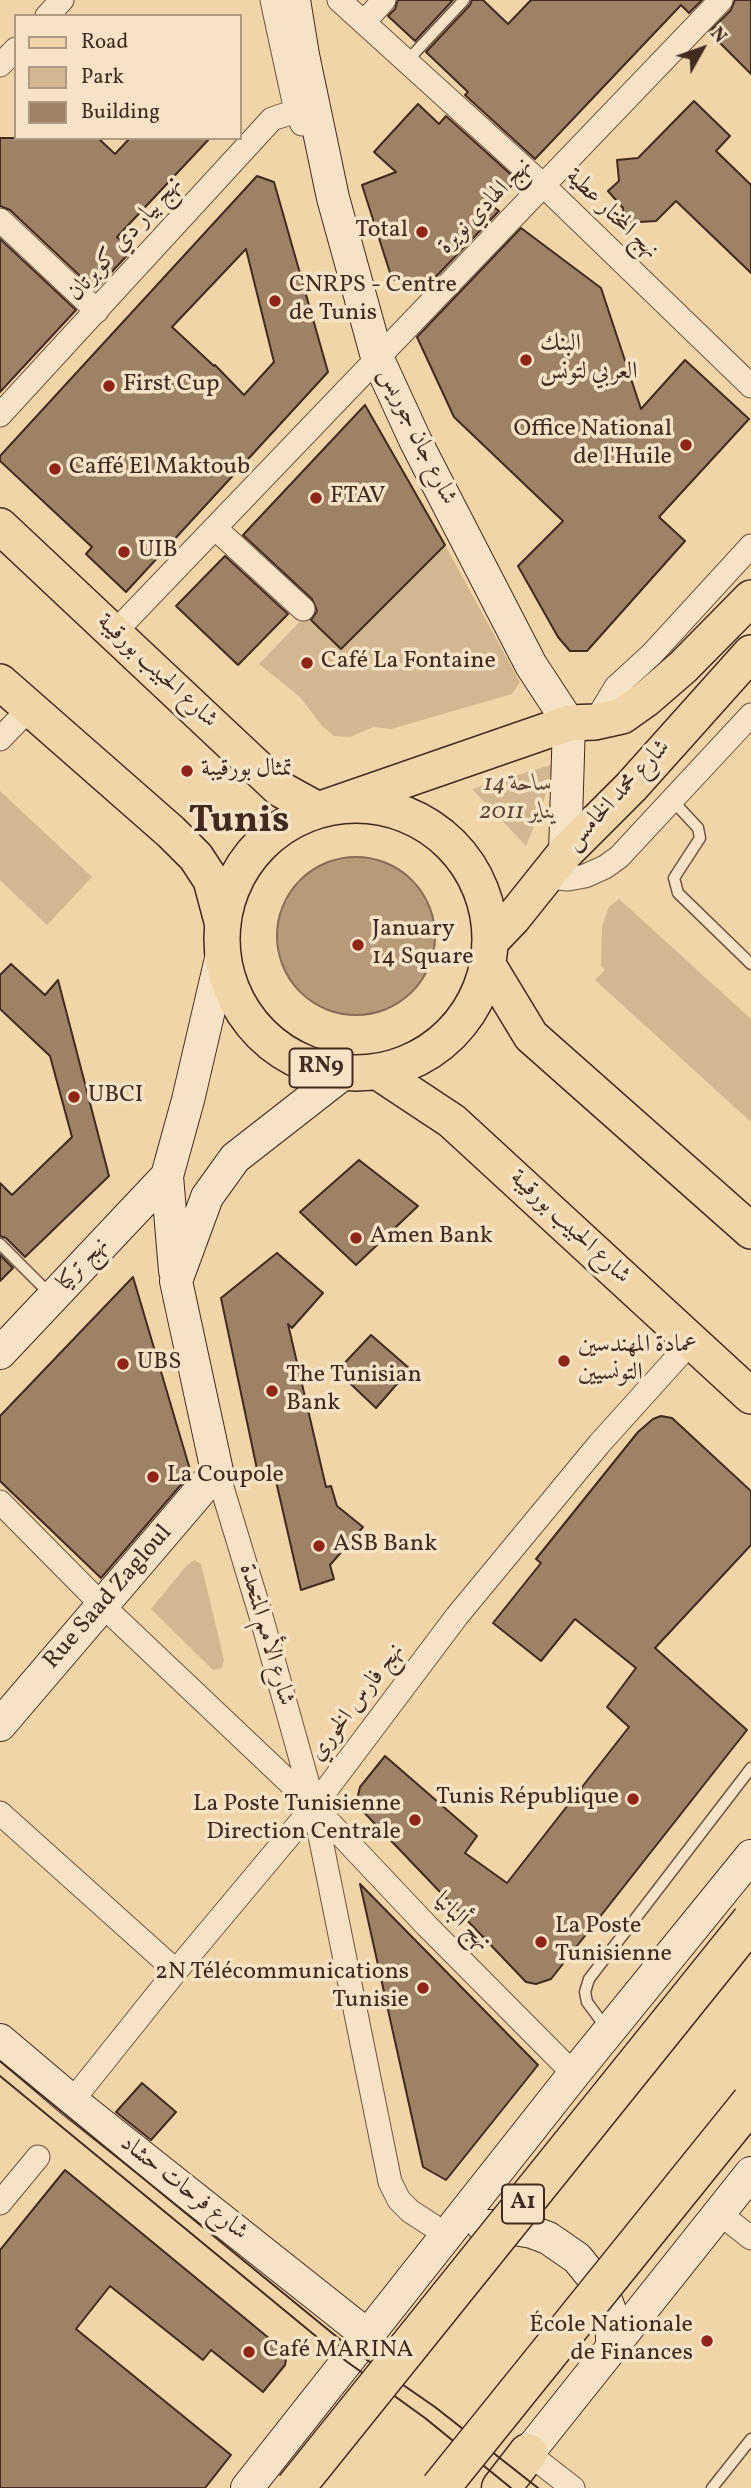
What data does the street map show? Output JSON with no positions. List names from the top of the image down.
{
  "streets": {
    "highway": ["A1"],
    "main road": ["شارع الحبيب بورقيبة", "شارع محمد الخامس", "RN9"],
    "street": [
      "نهج الهادي نويرة",
      "نهج المختار عطية",
      "نهج بيار دي كوبرتان",
      "شارع جان جوريس",
      "نهج تركيا",
      "Rue Saad Zagloul",
      "شارع الأمم المتحدة",
      "نهج فارس الخوري",
      "نهج ألبانيا",
      "شارع فرحات حشاد"
    ]
  },
  "crossings": [
    ["نهج الهادي نويرة", "نهج المختار عطية"],
    ["نهج الهادي نويرة", "شارع جان جوريس"],
    ["نهج الهادي نويرة", "شارع الحبيب بورقيبة"],
    ["شارع جان جوريس", "شارع محمد الخامس"],
    ["شارع الحبيب بورقيبة", "شارع محمد الخامس"],
    ["شارع الحبيب بورقيبة", "RN9"],
    ["شارع الحبيب بورقيبة", "نهج فارس الخوري"],
    ["شارع محمد الخامس", "RN9"],
    ["نهج تركيا", "شارع الأمم المتحدة"],
    ["Rue Saad Zagloul", "شارع الأمم المتحدة"],
    ["Rue Saad Zagloul", "نهج ألبانيا"],
    ["شارع الأمم المتحدة", "نهج فارس الخوري"],
    ["شارع الأمم المتحدة", "نهج ألبانيا"],
    ["نهج فارس الخوري", "نهج ألبانيا"],
    ["نهج فارس الخوري", "شارع فرحات حشاد"]
  ],
  "districts": ["Tunis"],
  "parks": ["ساحة 14 يناير 2011"],
  "places": [
    "Total",
    "CNRPS - Centre de Tunis",
    "البنك العربي لتونس",
    "First Cup",
    "Office National de l'Huile",
    "Caffé El Maktoub",
    "FTAV",
    "UIB",
    "Café La Fontaine",
    "تمثال بورقيبة",
    "January 14 Square",
    "UBCI",
    "Amen Bank",
    "عمادة المهندسين التونسيين",
    "UBS",
    "The Tunisian Bank",
    "La Coupole",
    "ASB Bank",
    "Tunis République",
    "La Poste Tunisienne Direction Centrale",
    "La Poste Tunisienne",
    "2N Télécommunications Tunisie",
    "École Nationale de Finances",
    "Café MARINA"
  ],
  "legend": ["Road", "Park", "Building"],
  "north": "top right"
}
